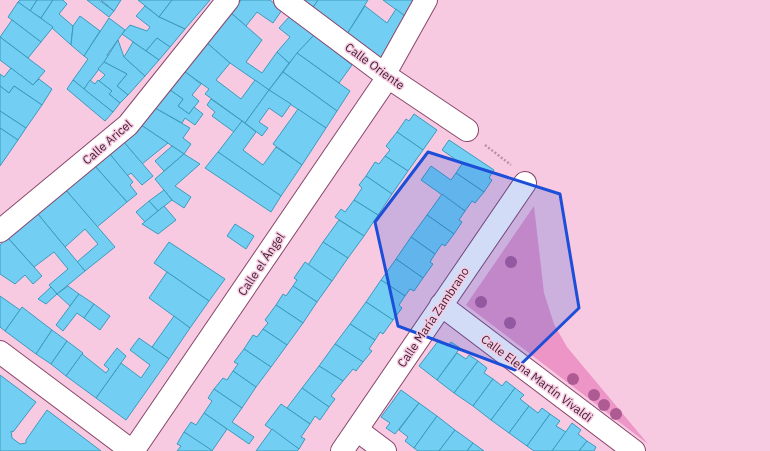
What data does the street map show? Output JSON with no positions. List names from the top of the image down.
{
  "streets": {
    "street": [
      "Calle Oriente",
      "Calle Aricel",
      "Calle el Ángel",
      "Calle María Zambrano",
      "Calle Elena Martín Vivaldi"
    ]
  },
  "crossings": [
    ["Calle Oriente", "Calle el Ángel"],
    ["Calle María Zambrano", "Calle Elena Martín Vivaldi"]
  ]
}
